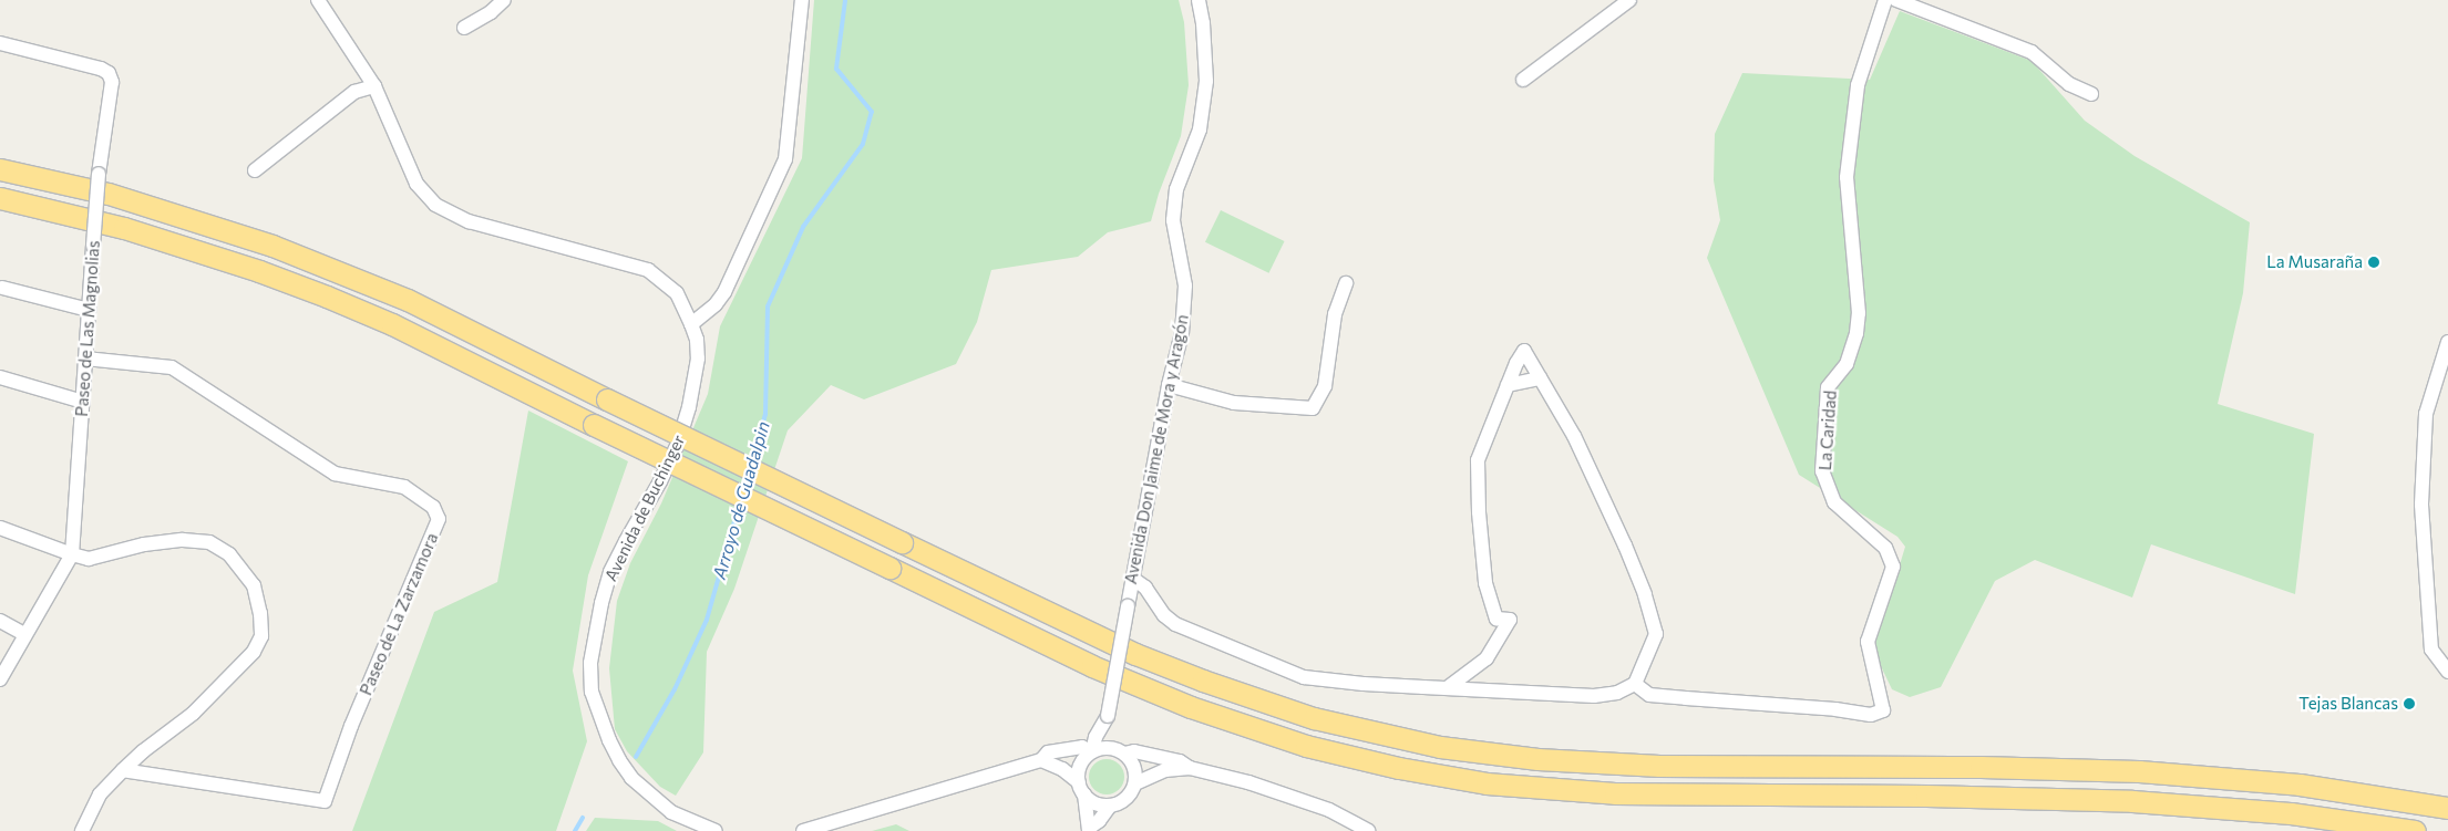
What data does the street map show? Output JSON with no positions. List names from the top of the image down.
{
  "streets": {
    "street": [
      "Paseo de Las Magnolias",
      "La Caridad",
      "Avenida Don Jaime de Mora y Aragón",
      "Avenida de Buchinger",
      "Paseo de La Zarzamora"
    ]
  },
  "crossings": [
    ["Paseo de Las Magnolias", "Paseo de La Zarzamora"]
  ],
  "water": ["Arroyo de Guadalpin"],
  "places": ["La Musaraña", "Tejas Blancas"]
}
